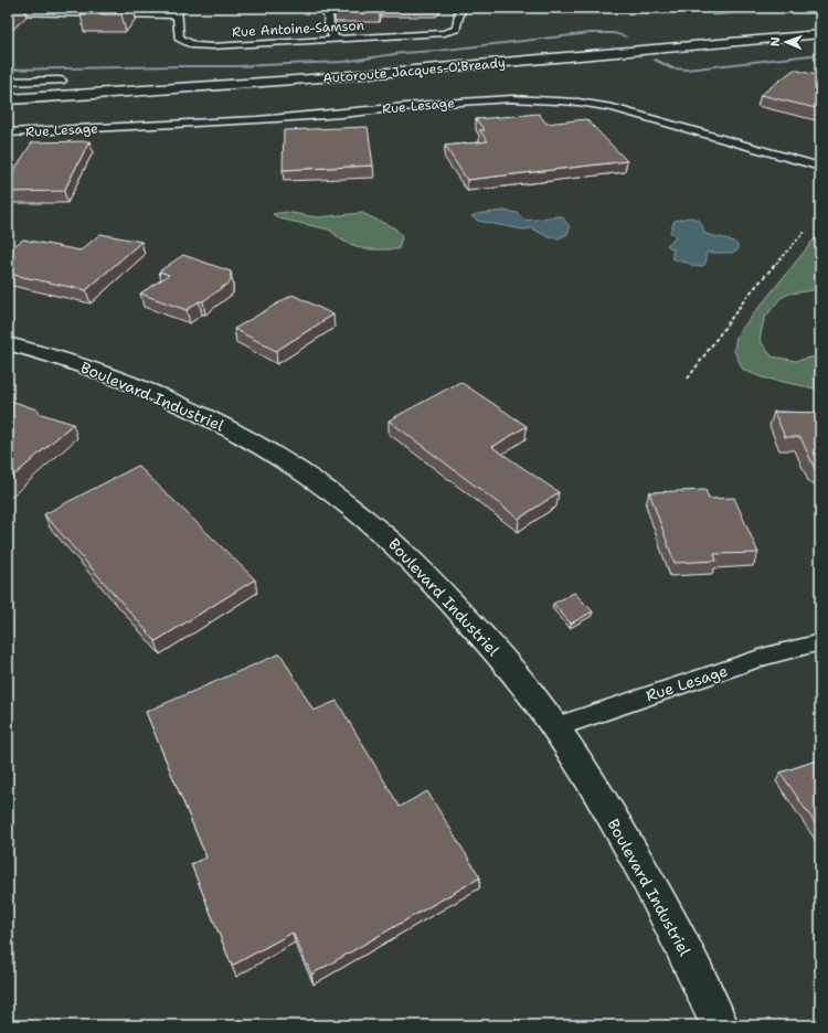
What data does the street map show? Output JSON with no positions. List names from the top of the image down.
{
  "streets": {
    "main road": ["Autoroute Jacques-O'Bready", "Boulevard Industriel"],
    "street": ["Rue Antoine-Samson", "Rue Lesage"]
  },
  "crossings": [
    ["Rue Lesage", "Boulevard Industriel"]
  ],
  "north": "left"
}
